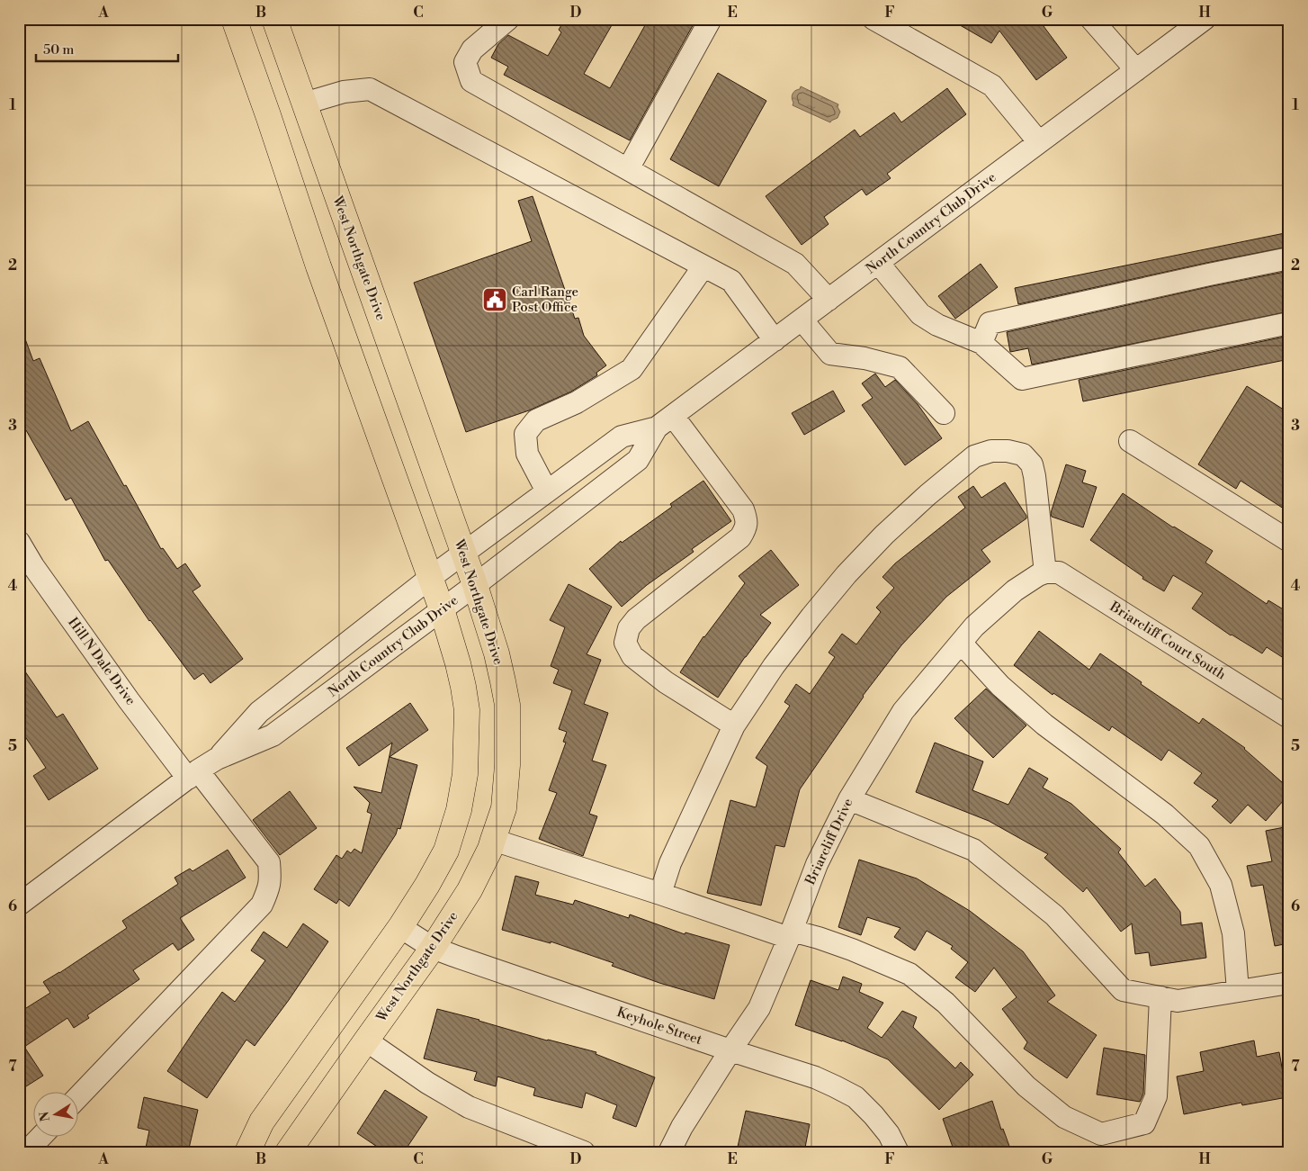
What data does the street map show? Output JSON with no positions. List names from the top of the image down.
{
  "streets": {
    "main road": ["West Northgate Drive"],
    "street": [
      "North Country Club Drive",
      "Briarcliff Court South",
      "Hill N Dale Drive",
      "Briarcliff Drive",
      "Keyhole Street"
    ]
  },
  "crossings": [
    ["North Country Club Drive", "West Northgate Drive"],
    ["North Country Club Drive", "Hill N Dale Drive"],
    ["West Northgate Drive", "Keyhole Street"],
    ["Briarcliff Court South", "Briarcliff Drive"],
    ["Briarcliff Drive", "Keyhole Street"]
  ],
  "places": {
    "public building": ["Carl Range Post Office"]
  },
  "scale_bar": "50 m",
  "north": "left",
  "grid": {
    "columns": [
      "A",
      "B",
      "C",
      "D",
      "E",
      "F",
      "G",
      "H"
    ],
    "rows": [
      "1",
      "2",
      "3",
      "4",
      "5",
      "6",
      "7"
    ]
  }
}
